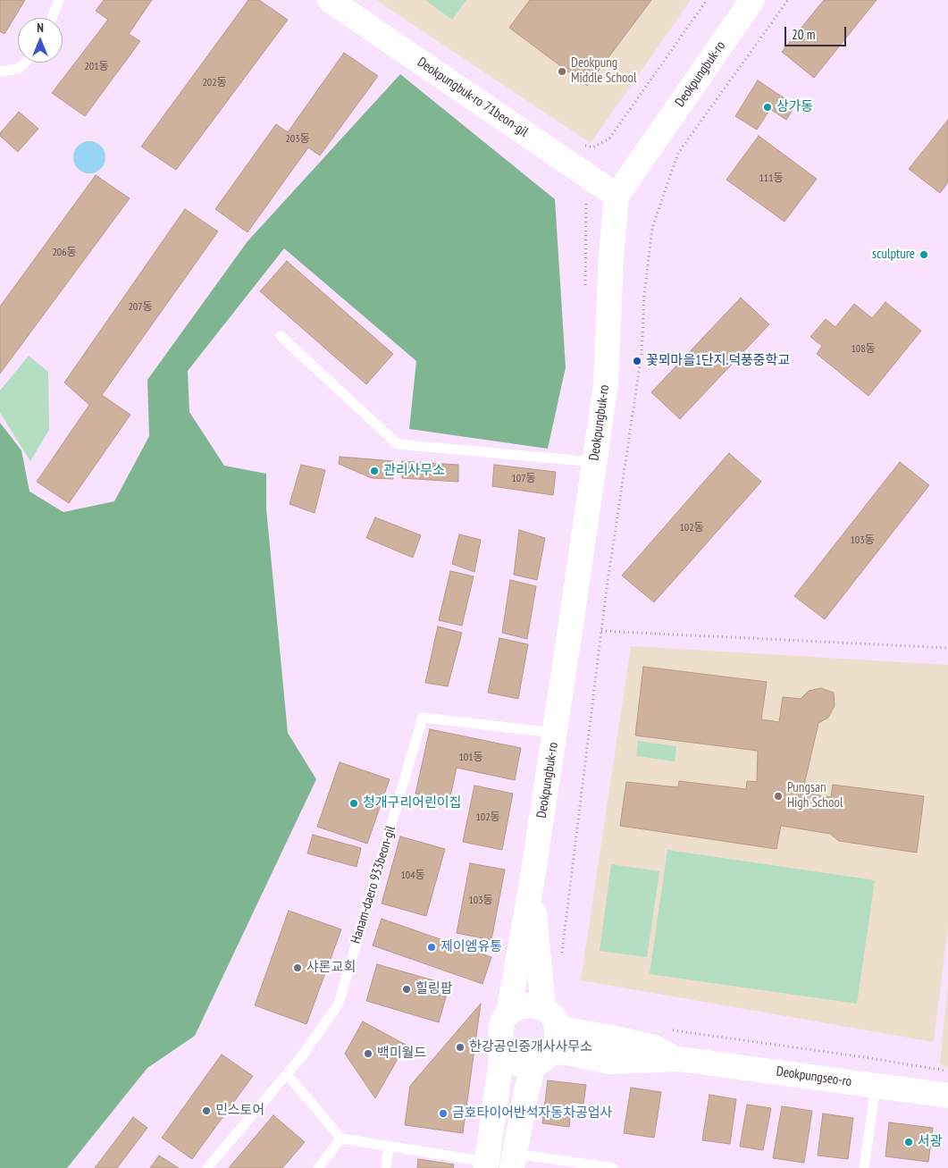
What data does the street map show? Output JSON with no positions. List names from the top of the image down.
{
  "streets": {
    "street": ["Deokpungbuk-ro", "Deokpungbuk-ro 71beon-gil", "Deokpungseo-ro"],
    "lane": ["Hanam-daero 933beon-gil"]
  },
  "crossings": [
    ["Deokpungbuk-ro", "Deokpungbuk-ro 71beon-gil"],
    ["Deokpungbuk-ro", "Hanam-daero 933beon-gil"],
    ["Deokpungbuk-ro", "Deokpungseo-ro"]
  ],
  "places": [
    "Deokpung Middle School",
    "상가동",
    "sculpture",
    "꽃뫼마을1단지.덕풍중학교",
    "관리사무소",
    "Pungsan High School",
    "청개구리어린이집",
    "제이엠유통",
    "샤론교회",
    "힐링팝",
    "한강공인중개사사무소",
    "백미월드",
    "민스토어",
    "금호타이어반석자동차공업사",
    "서광"
  ],
  "house_numbers": [
    "201동",
    "202동",
    "203동",
    "111동",
    "206동",
    "207동",
    "108동",
    "107동",
    "102동",
    "103동",
    "101동",
    "102동",
    "104동",
    "103동"
  ],
  "scale_bar": "20 m",
  "north": "top"
}
